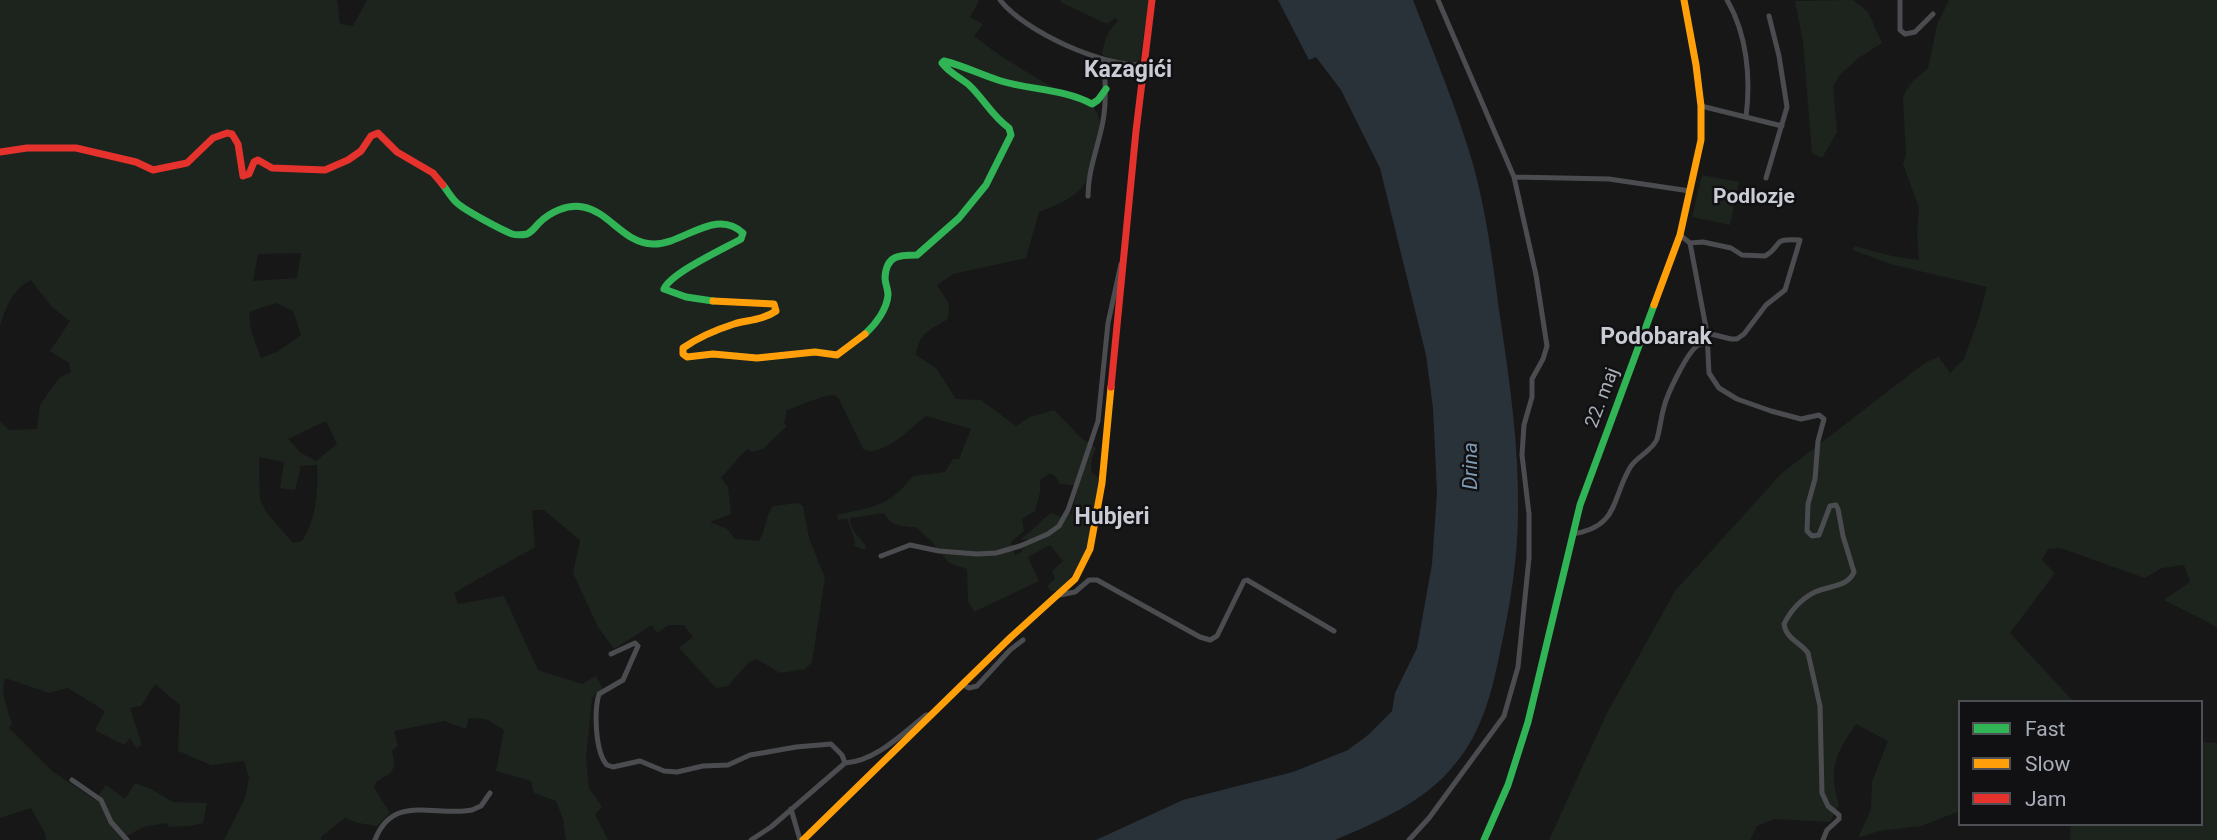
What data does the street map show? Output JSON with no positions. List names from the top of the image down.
{
  "streets": {
    "street": ["22. maj"]
  },
  "districts": [
    "Kazagići",
    "Podlozje",
    "Podobarak",
    "Hubjeri"
  ],
  "water": ["Drina"],
  "legend": ["Fast", "Slow", "Jam"]
}
